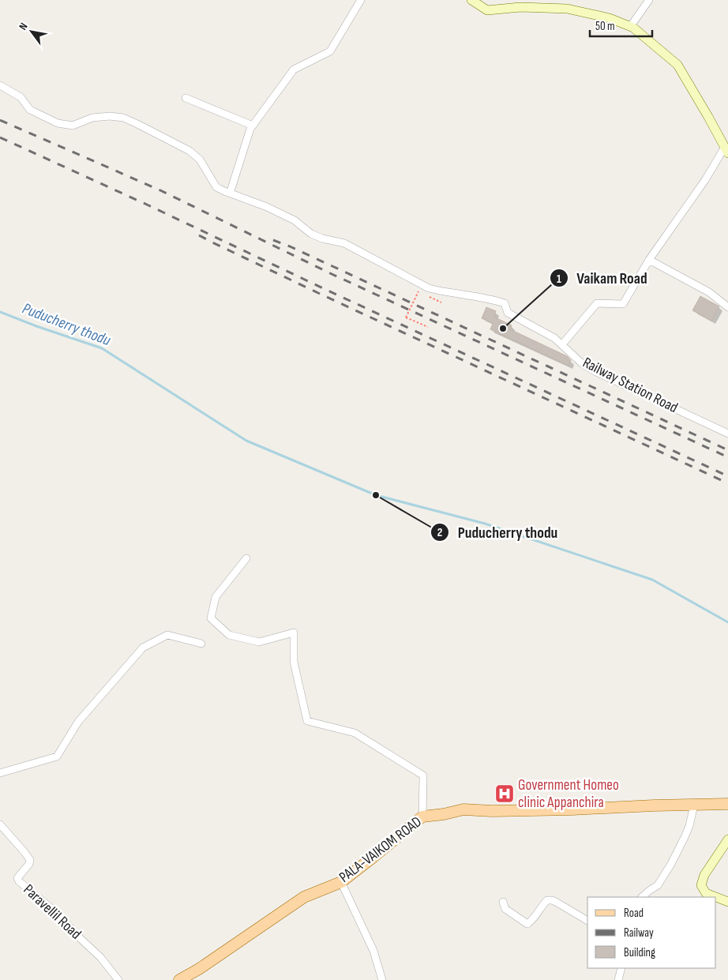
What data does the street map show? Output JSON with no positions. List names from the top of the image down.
{
  "streets": {
    "main road": ["PALA-VAIKOM ROAD"],
    "street": ["Railway Station Road", "Paravellil Road"]
  },
  "water": ["Puducherry thodu"],
  "places": {
    "other": ["Vaikam Road", "Puducherry thodu"],
    "hospital": ["Government Homeo clinic Appanchira"]
  },
  "legend": ["Road", "Railway", "Building"],
  "scale_bar": "50 m",
  "north": "top left"
}
